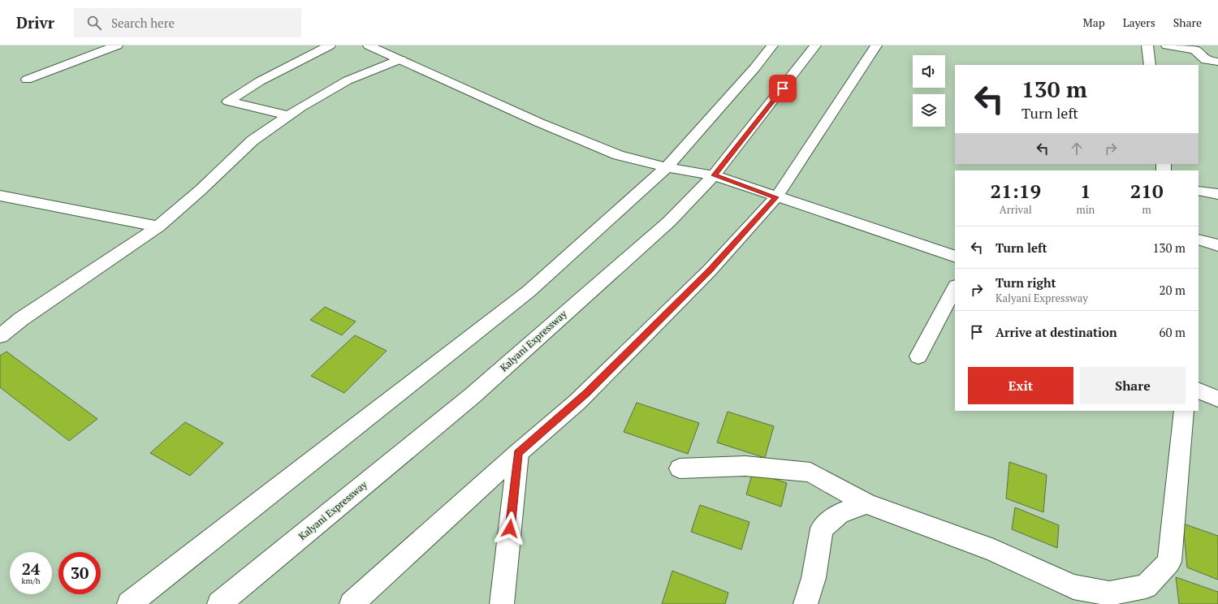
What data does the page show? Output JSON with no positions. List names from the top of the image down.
{
  "streets": {
    "main road": ["Kalyani Expressway"]
  },
  "page": {
    "header": "Drivr",
    "search": "Search here",
    "nav": ["Map", "Layers", "Share"],
    "turn": ["130 m", "Turn left"],
    "eta": [
      "21:19",
      "Arrival",
      "1",
      "min",
      "210",
      "m"
    ],
    "list": [
      {
        "name": "Turn left",
        "value": "130 m"
      },
      {
        "name": "Turn right",
        "note": "Kalyani Expressway",
        "value": "20 m"
      },
      {
        "name": "Arrive at destination",
        "value": "60 m"
      }
    ],
    "buttons": ["Exit", "Share"],
    "speed": "24 km/h",
    "limit": "30"
  }
}
